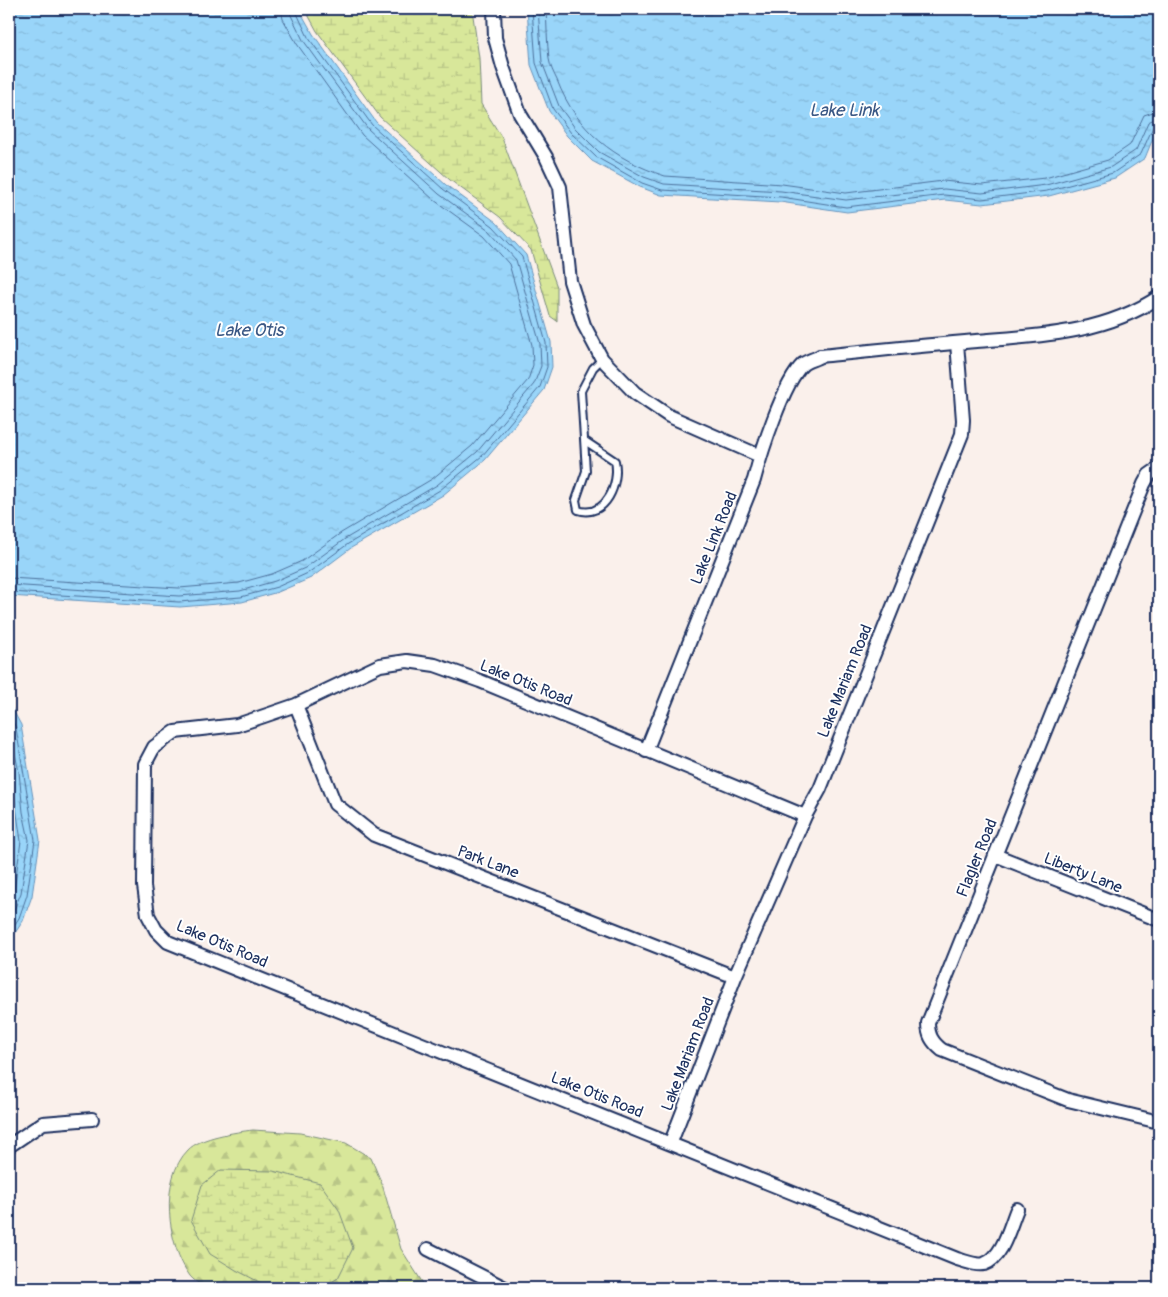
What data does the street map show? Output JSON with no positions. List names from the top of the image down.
{
  "streets": {
    "street": [
      "Lake Link Road",
      "Lake Mariam Road",
      "Lake Otis Road",
      "Flagler Road",
      "Park Lane",
      "Liberty Lane"
    ]
  },
  "crossings": [
    ["Lake Link Road", "Lake Mariam Road"],
    ["Lake Link Road", "Lake Otis Road"],
    ["Lake Mariam Road", "Lake Otis Road"],
    ["Lake Mariam Road", "Park Lane"],
    ["Lake Otis Road", "Park Lane"],
    ["Flagler Road", "Liberty Lane"]
  ],
  "water": ["Lake Link", "Lake Otis"]
}
